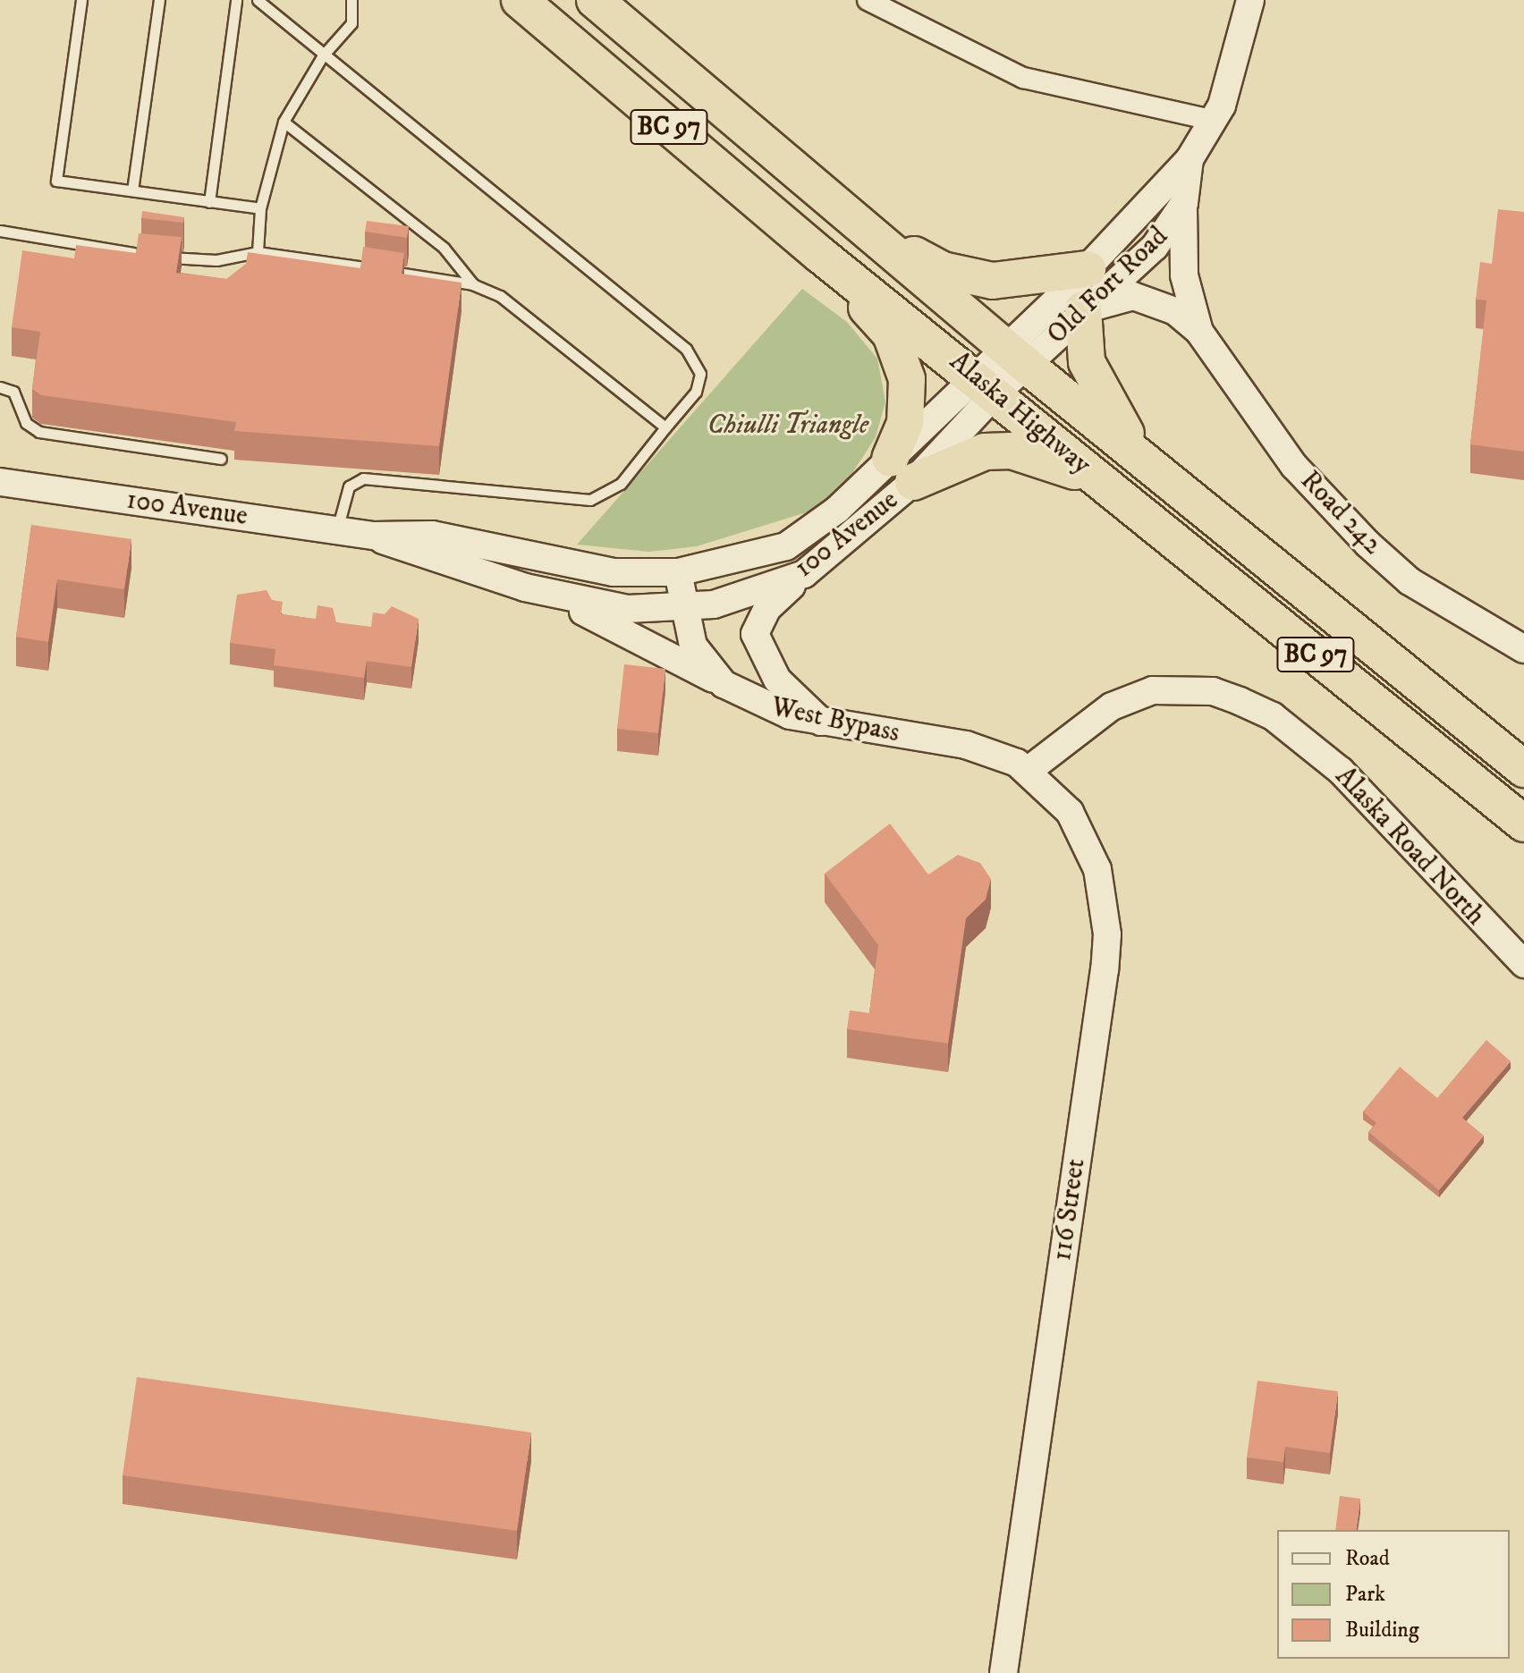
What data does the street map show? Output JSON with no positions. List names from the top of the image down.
{
  "streets": {
    "highway": ["BC 97", "Alaska Highway"],
    "main road": [
      "Old Fort Road",
      "100 Avenue",
      "Road 242",
      "West Bypass",
      "Alaska Road North",
      "116 Street"
    ]
  },
  "crossings": [
    ["Old Fort Road", "Alaska Highway"],
    ["Old Fort Road", "100 Avenue"],
    ["Old Fort Road", "Road 242"],
    ["Alaska Highway", "100 Avenue"],
    ["100 Avenue", "West Bypass"],
    ["West Bypass", "Alaska Road North"],
    ["West Bypass", "116 Street"],
    ["Alaska Road North", "116 Street"]
  ],
  "parks": ["Chiulli Triangle"],
  "legend": ["Road", "Park", "Building"]
}
